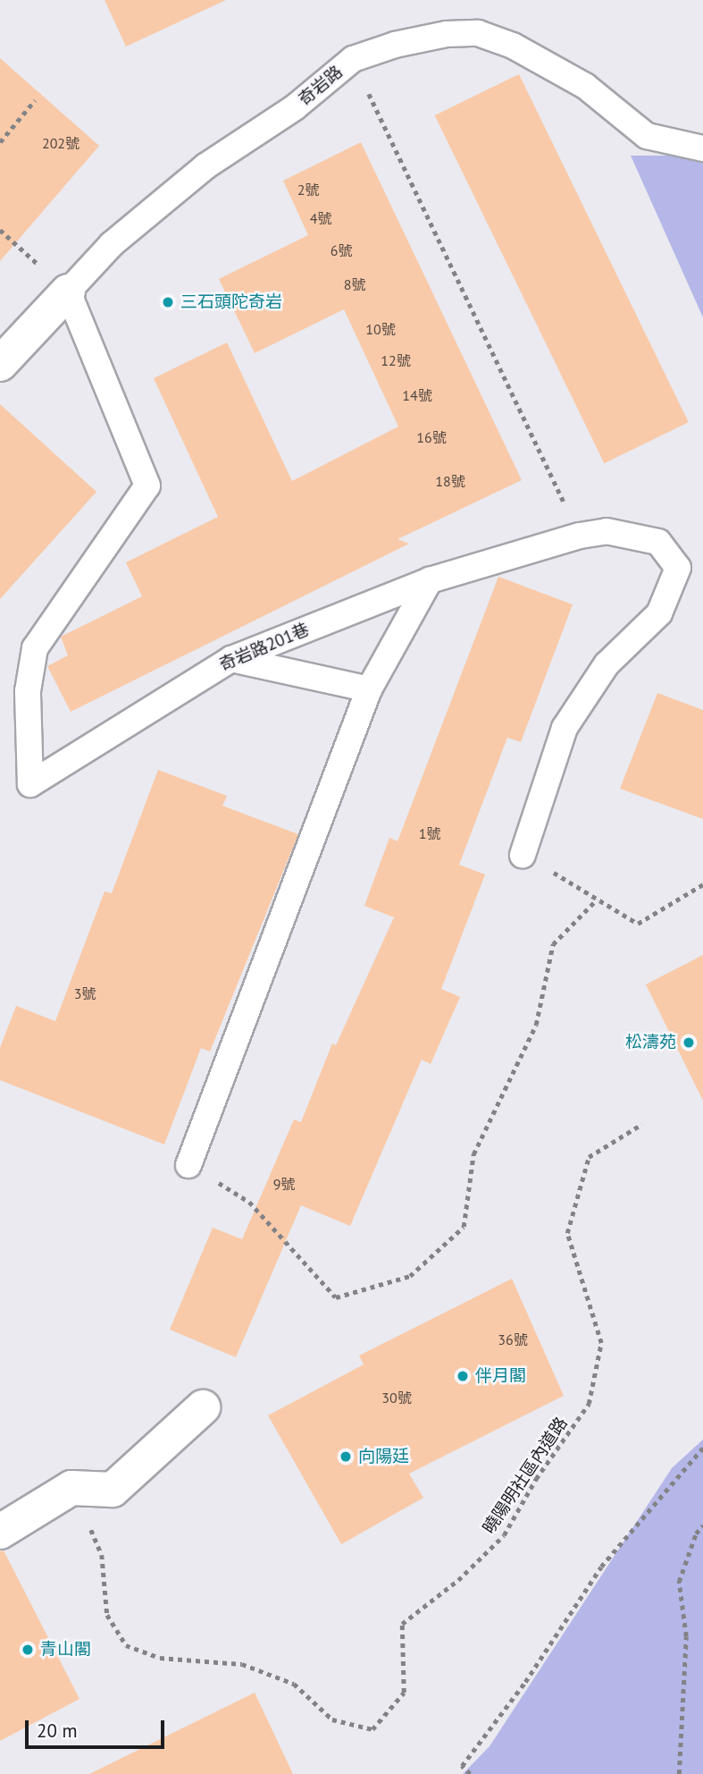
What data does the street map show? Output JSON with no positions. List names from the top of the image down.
{
  "streets": {
    "street": ["奇岩路"],
    "lane": ["奇岩路201巷"],
    "path": ["曉陽明社區內道路"]
  },
  "crossings": [
    ["奇岩路", "奇岩路201巷"]
  ],
  "places": [
    "三石頭陀奇岩",
    "松濤苑",
    "伴月閣",
    "向陽廷",
    "青山閣"
  ],
  "house_numbers": [
    "202號",
    "2號",
    "4號",
    "6號",
    "8號",
    "10號",
    "12號",
    "14號",
    "16號",
    "18號",
    "1號",
    "3號",
    "9號",
    "36號",
    "30號"
  ],
  "scale_bar": "20 m"
}
